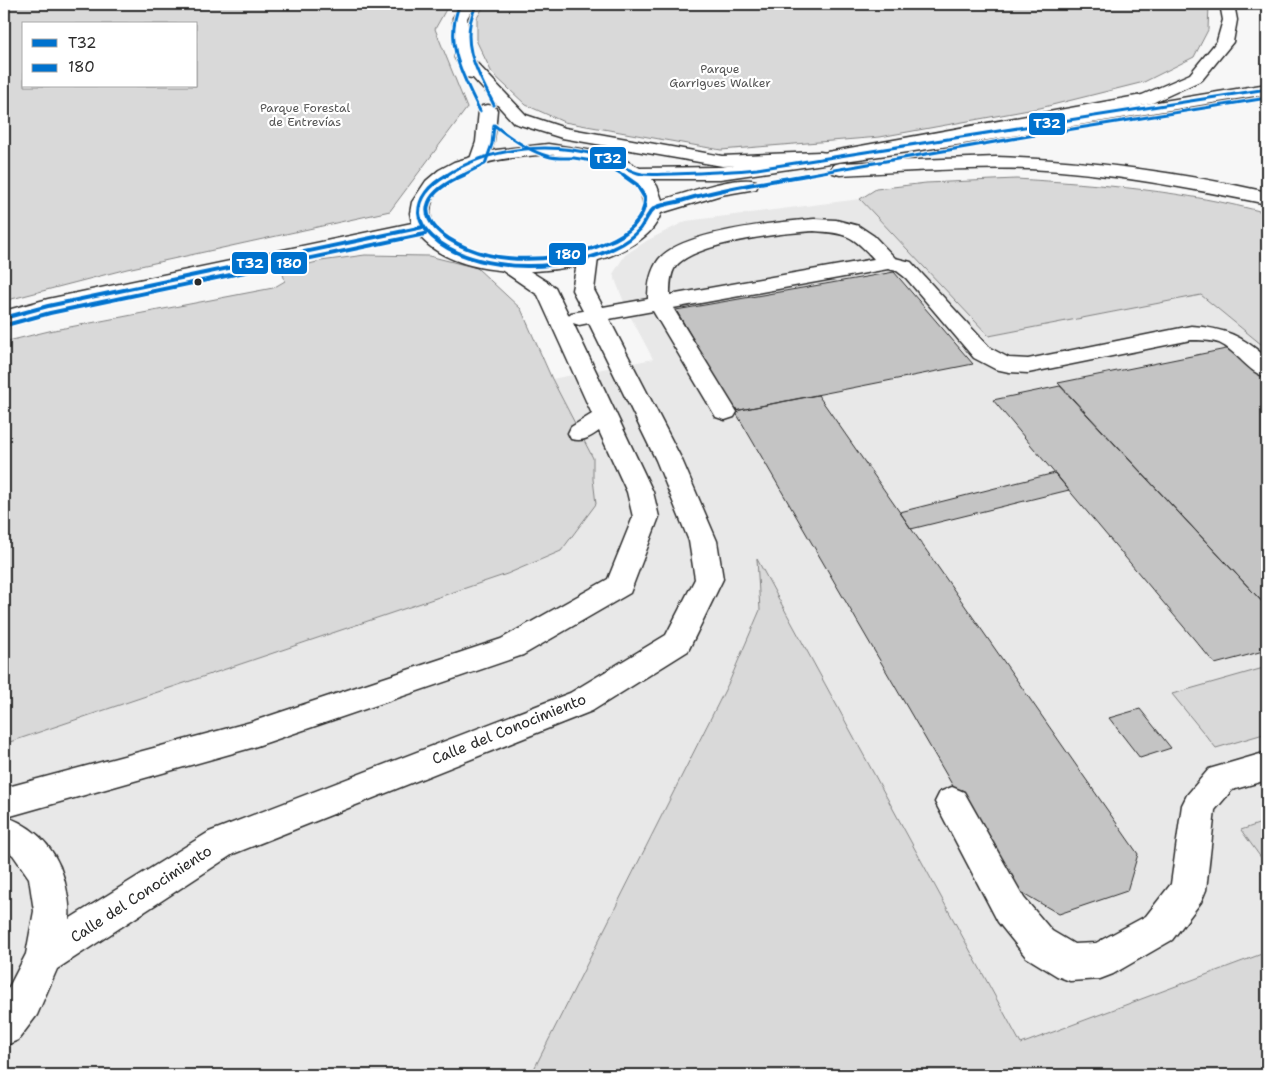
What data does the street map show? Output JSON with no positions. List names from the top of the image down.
{
  "streets": {
    "main road": ["Calle del Conocimiento"]
  },
  "parks": ["Parque Garrigues Walker", "Parque Forestal de Entrevías"],
  "lines": ["transit line 180", "transit line T32"],
  "legend": ["T32", "180"]
}
